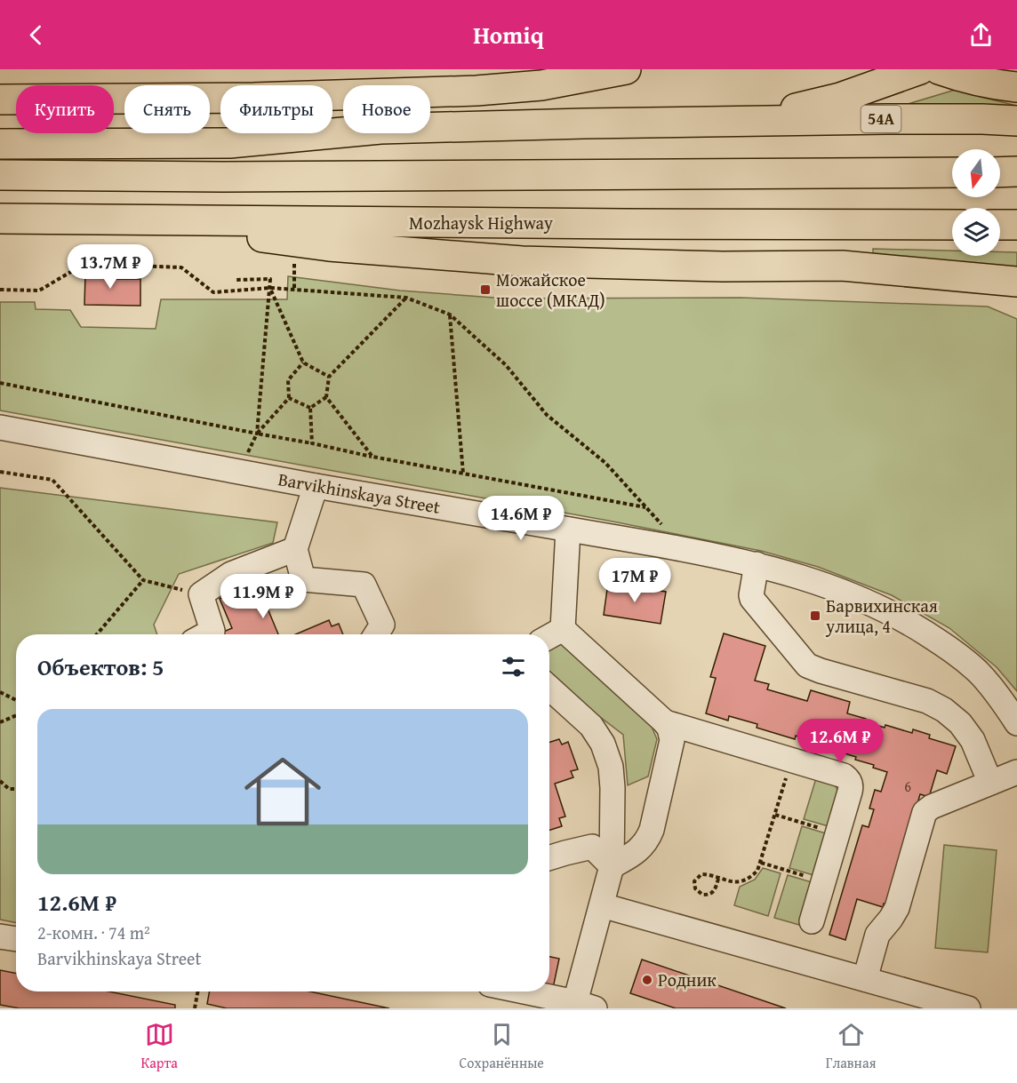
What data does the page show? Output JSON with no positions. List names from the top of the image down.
{
  "streets": {
    "main road": ["54А", "Mozhaysk Highway"],
    "street": ["Barvikhinskaya Street"]
  },
  "places": {
    "transit": ["Можайское шоссе (МКАД)", "Барвихинская улица, 4"],
    "other": ["Родник"]
  },
  "house_numbers": ["6"],
  "north": "bottom",
  "page": {
    "header": "Homiq",
    "chip": [
      "Купить",
      "Снять",
      "Фильтры",
      "Новое"
    ],
    "price": [
      "13.7M ₽",
      "14.6M ₽",
      "17M ₽",
      "11.9M ₽",
      "12.6M ₽"
    ],
    "heading": "Объектов: 5",
    "list": [
      {
        "name": "12.6M ₽",
        "note": "2-комн. · 74 m² · Barvikhinskaya Street"
      }
    ],
    "tabs": ["Карта", "Сохранённые", "Главная"]
  }
}
